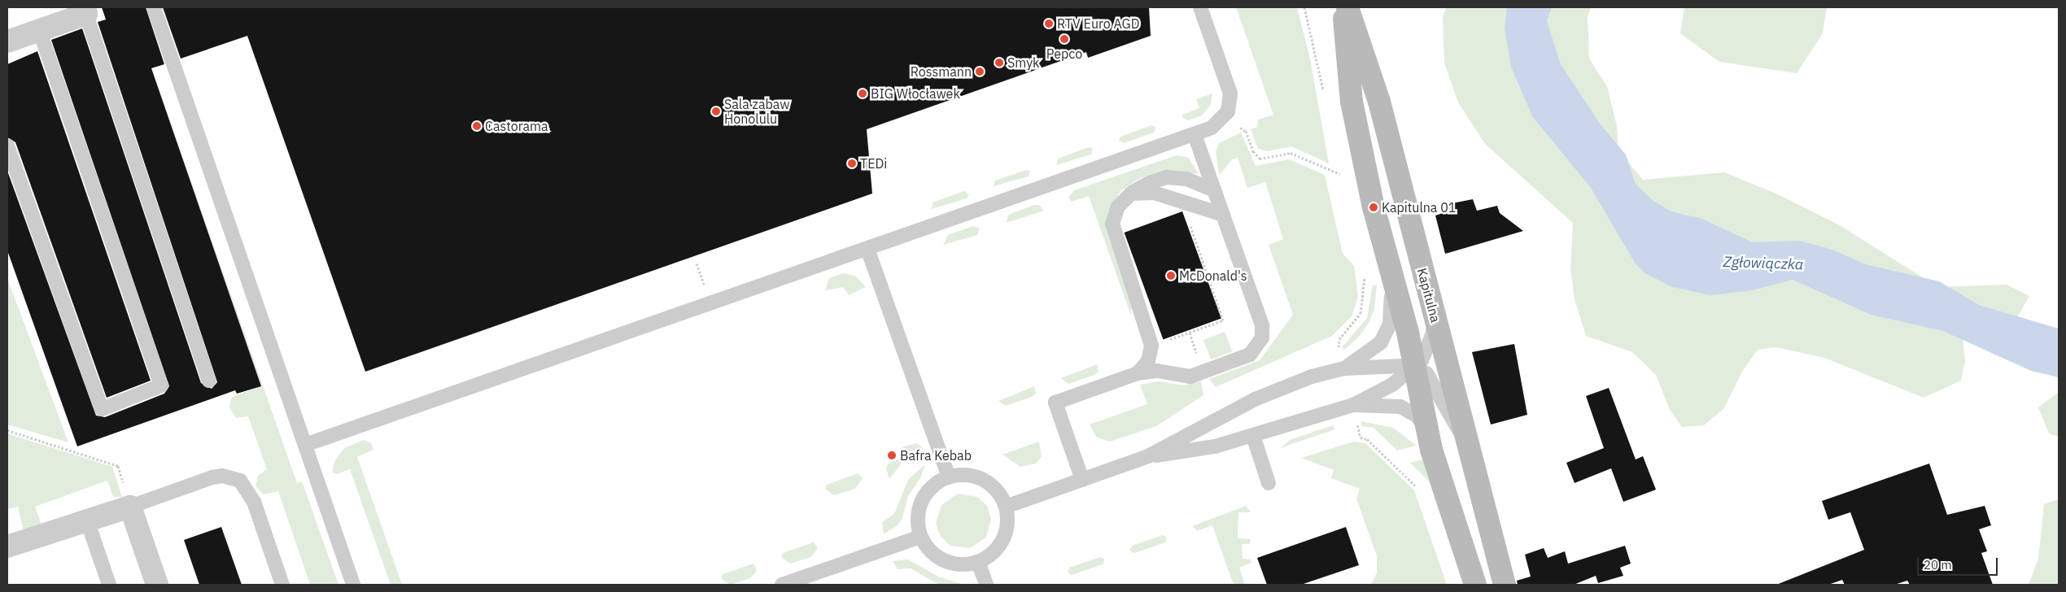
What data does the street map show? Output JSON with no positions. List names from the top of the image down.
{
  "streets": {
    "street": ["Kapitulna"]
  },
  "water": ["Zgłowiączka"],
  "places": [
    "RTV Euro AGD",
    "Pepco",
    "Smyk",
    "Rossmann",
    "BIG Włocławek",
    "Sala zabaw Honolulu",
    "Castorama",
    "TEDi",
    "Kapitulna 01",
    "McDonald's",
    "Bafra Kebab"
  ],
  "scale_bar": "20 m"
}
